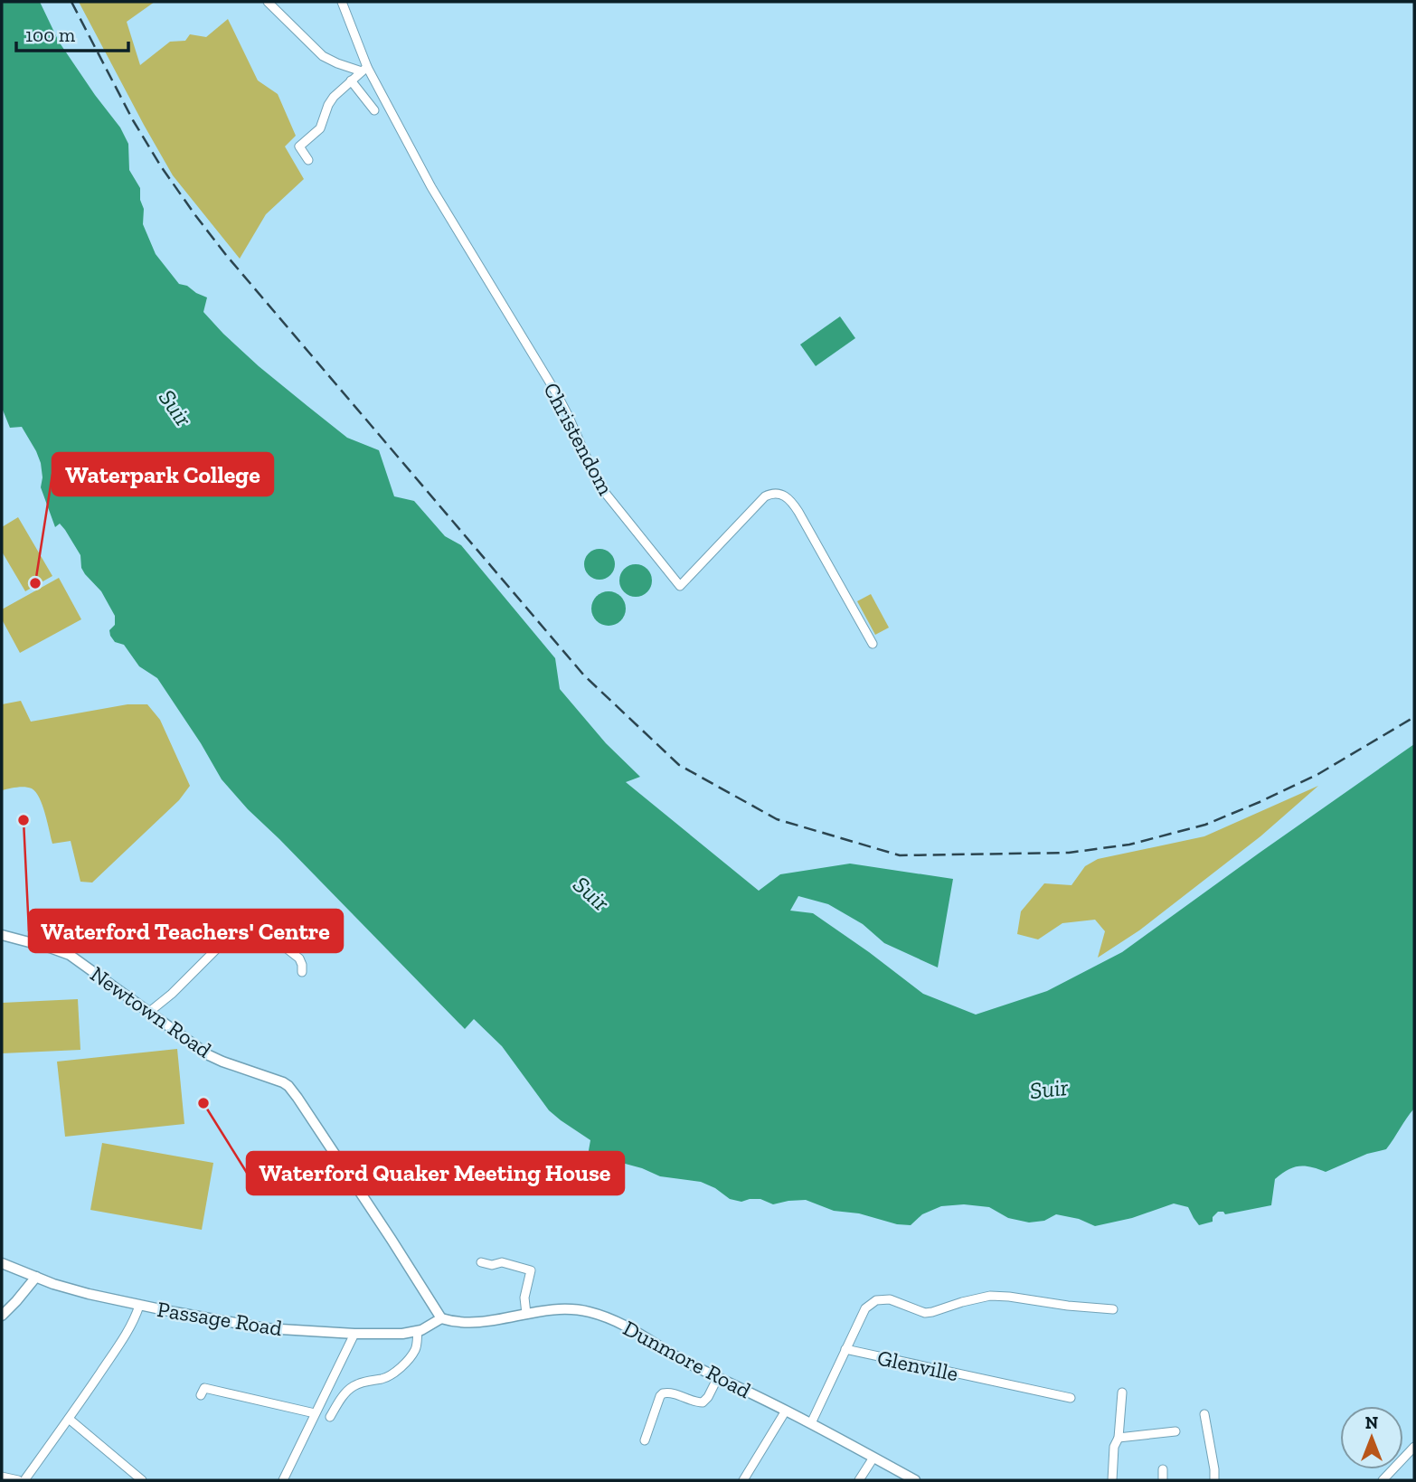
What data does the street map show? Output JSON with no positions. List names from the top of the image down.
{
  "streets": {
    "main road": ["Newtown Road", "Passage Road", "Dunmore Road"],
    "street": ["Christendom", "Glenville"]
  },
  "crossings": [
    ["Newtown Road", "Passage Road"],
    ["Newtown Road", "Dunmore Road"],
    ["Passage Road", "Dunmore Road"]
  ],
  "water": ["Suir"],
  "places": ["Waterpark College", "Waterford Teachers' Centre", "Waterford Quaker Meeting House"],
  "scale_bar": "100 m",
  "north": "top"
}
